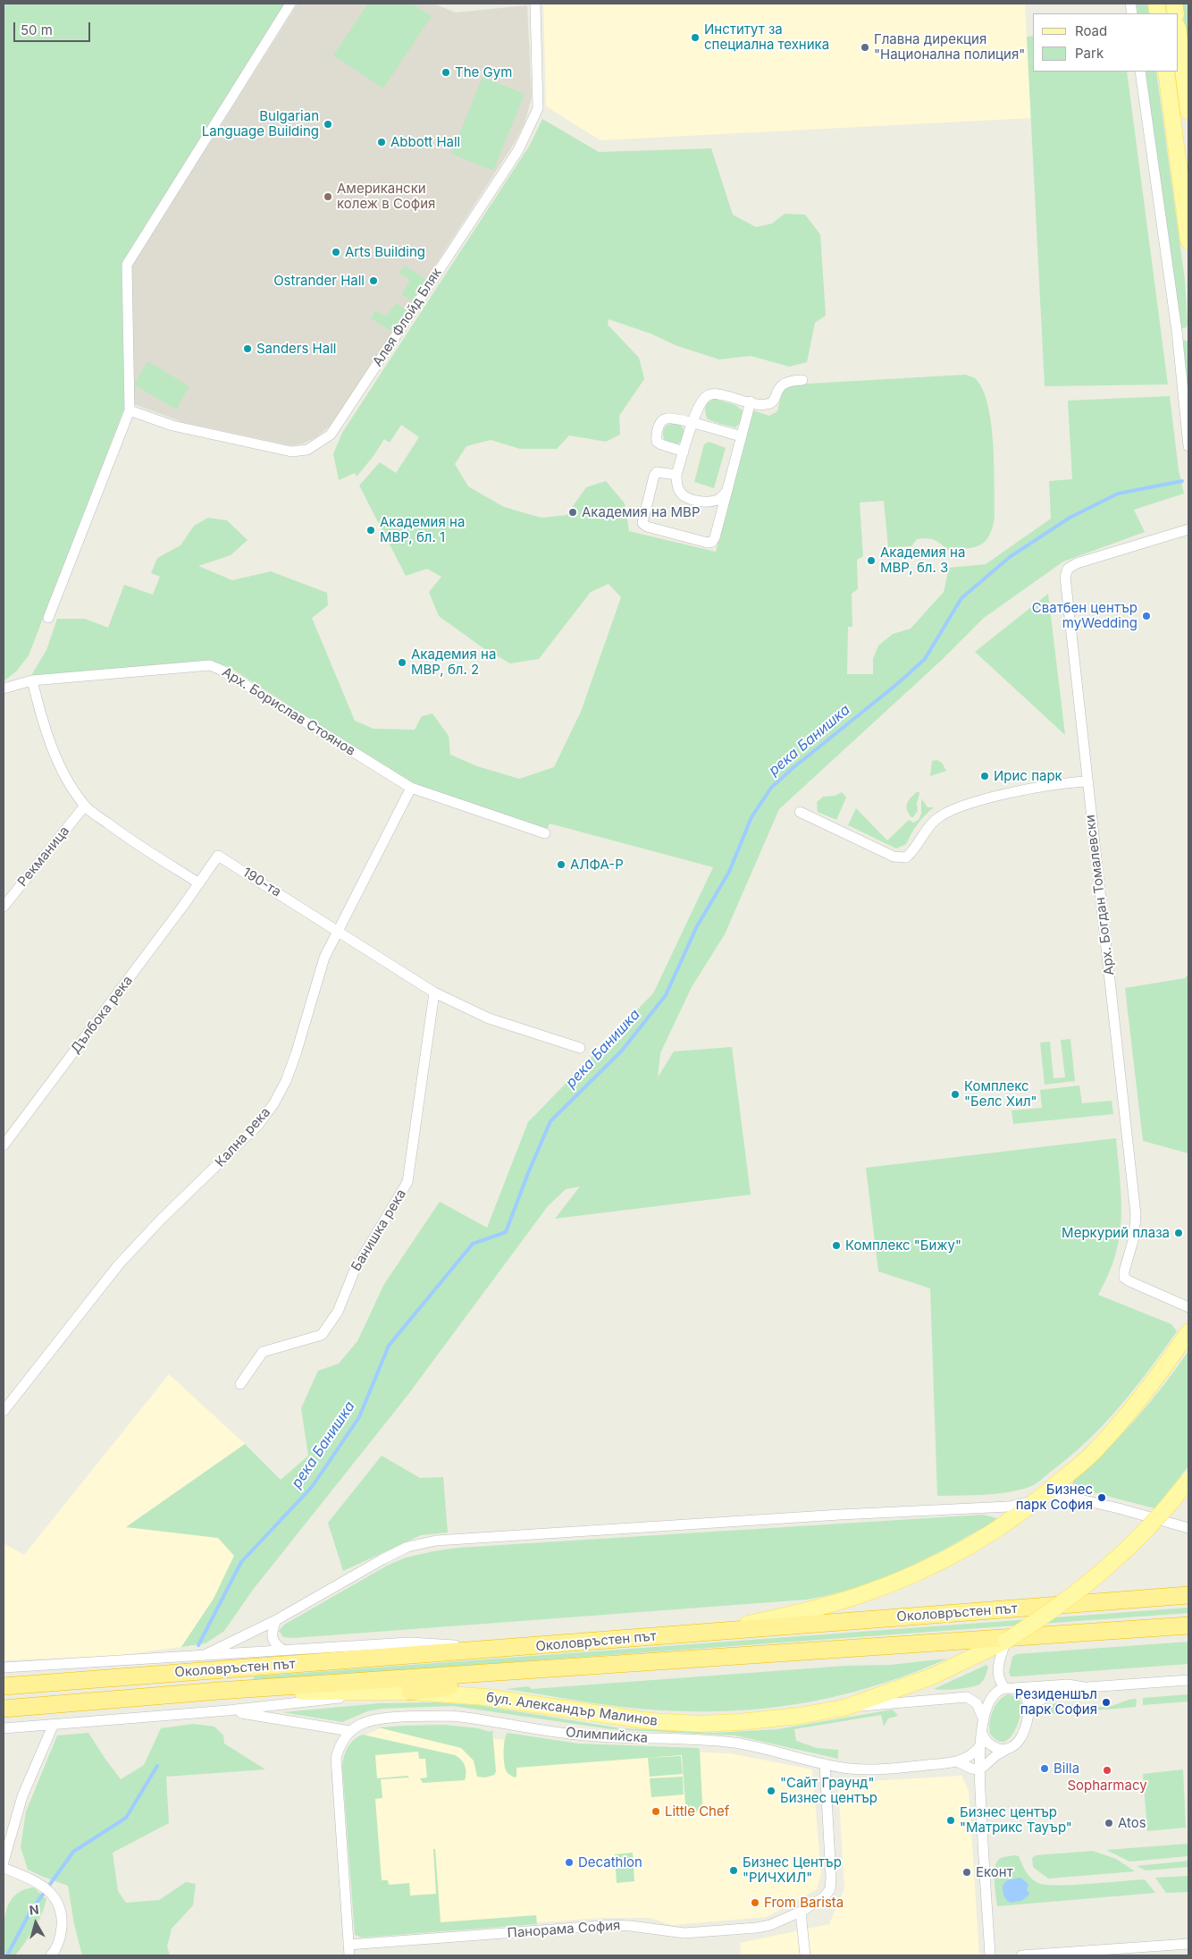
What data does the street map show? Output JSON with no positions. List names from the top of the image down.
{
  "streets": {
    "highway": ["Околовръстен път"],
    "main road": ["бул. Александър Малинов"],
    "street": [
      "Алея Флойд Бляк",
      "Арх. Борислав Стоянов",
      "Рекманица",
      "190-та",
      "Арх. Богдан Томалевски",
      "Дълбока река",
      "Кална река",
      "Банишка река",
      "Олимпийска",
      "Панорама София"
    ]
  },
  "crossings": [
    ["Арх. Борислав Стоянов", "Кална река"],
    ["190-та", "Дълбока река"],
    ["190-та", "Кална река"],
    ["190-та", "Банишка река"],
    ["Околовръстен път", "бул. Александър Малинов"],
    ["Олимпийска", "Панорама София"]
  ],
  "water": ["река Банишка"],
  "places": [
    "Институт за специална техника",
    "Главна дирекция \"Национална полиция\"",
    "The Gym",
    "Bulgarian Language Building",
    "Abbott Hall",
    "Американски колеж в София",
    "Arts Building",
    "Ostrander Hall",
    "Sanders Hall",
    "Академия на МВР",
    "Академия на МВР, бл. 1",
    "Академия на МВР, бл. 3",
    "Сватбен център myWedding",
    "Академия на МВР, бл. 2",
    "Ирис парк",
    "АЛФА-Р",
    "Комплекс \"Белс Хил\"",
    "Меркурий плаза",
    "Комплекс \"Бижу\"",
    "Бизнес парк София",
    "Резиденшъл парк София",
    "Billa",
    "Sopharmacy",
    "\"Сайт Граунд\" Бизнес център",
    "Little Chef",
    "Бизнес център \"Матрикс Тауър\"",
    "Atos",
    "Decathlon",
    "Бизнес Център \"РИЧХИЛ\"",
    "Еконт",
    "From Barista"
  ],
  "legend": ["Road", "Park"],
  "scale_bar": "50 m",
  "north": "top"
}
